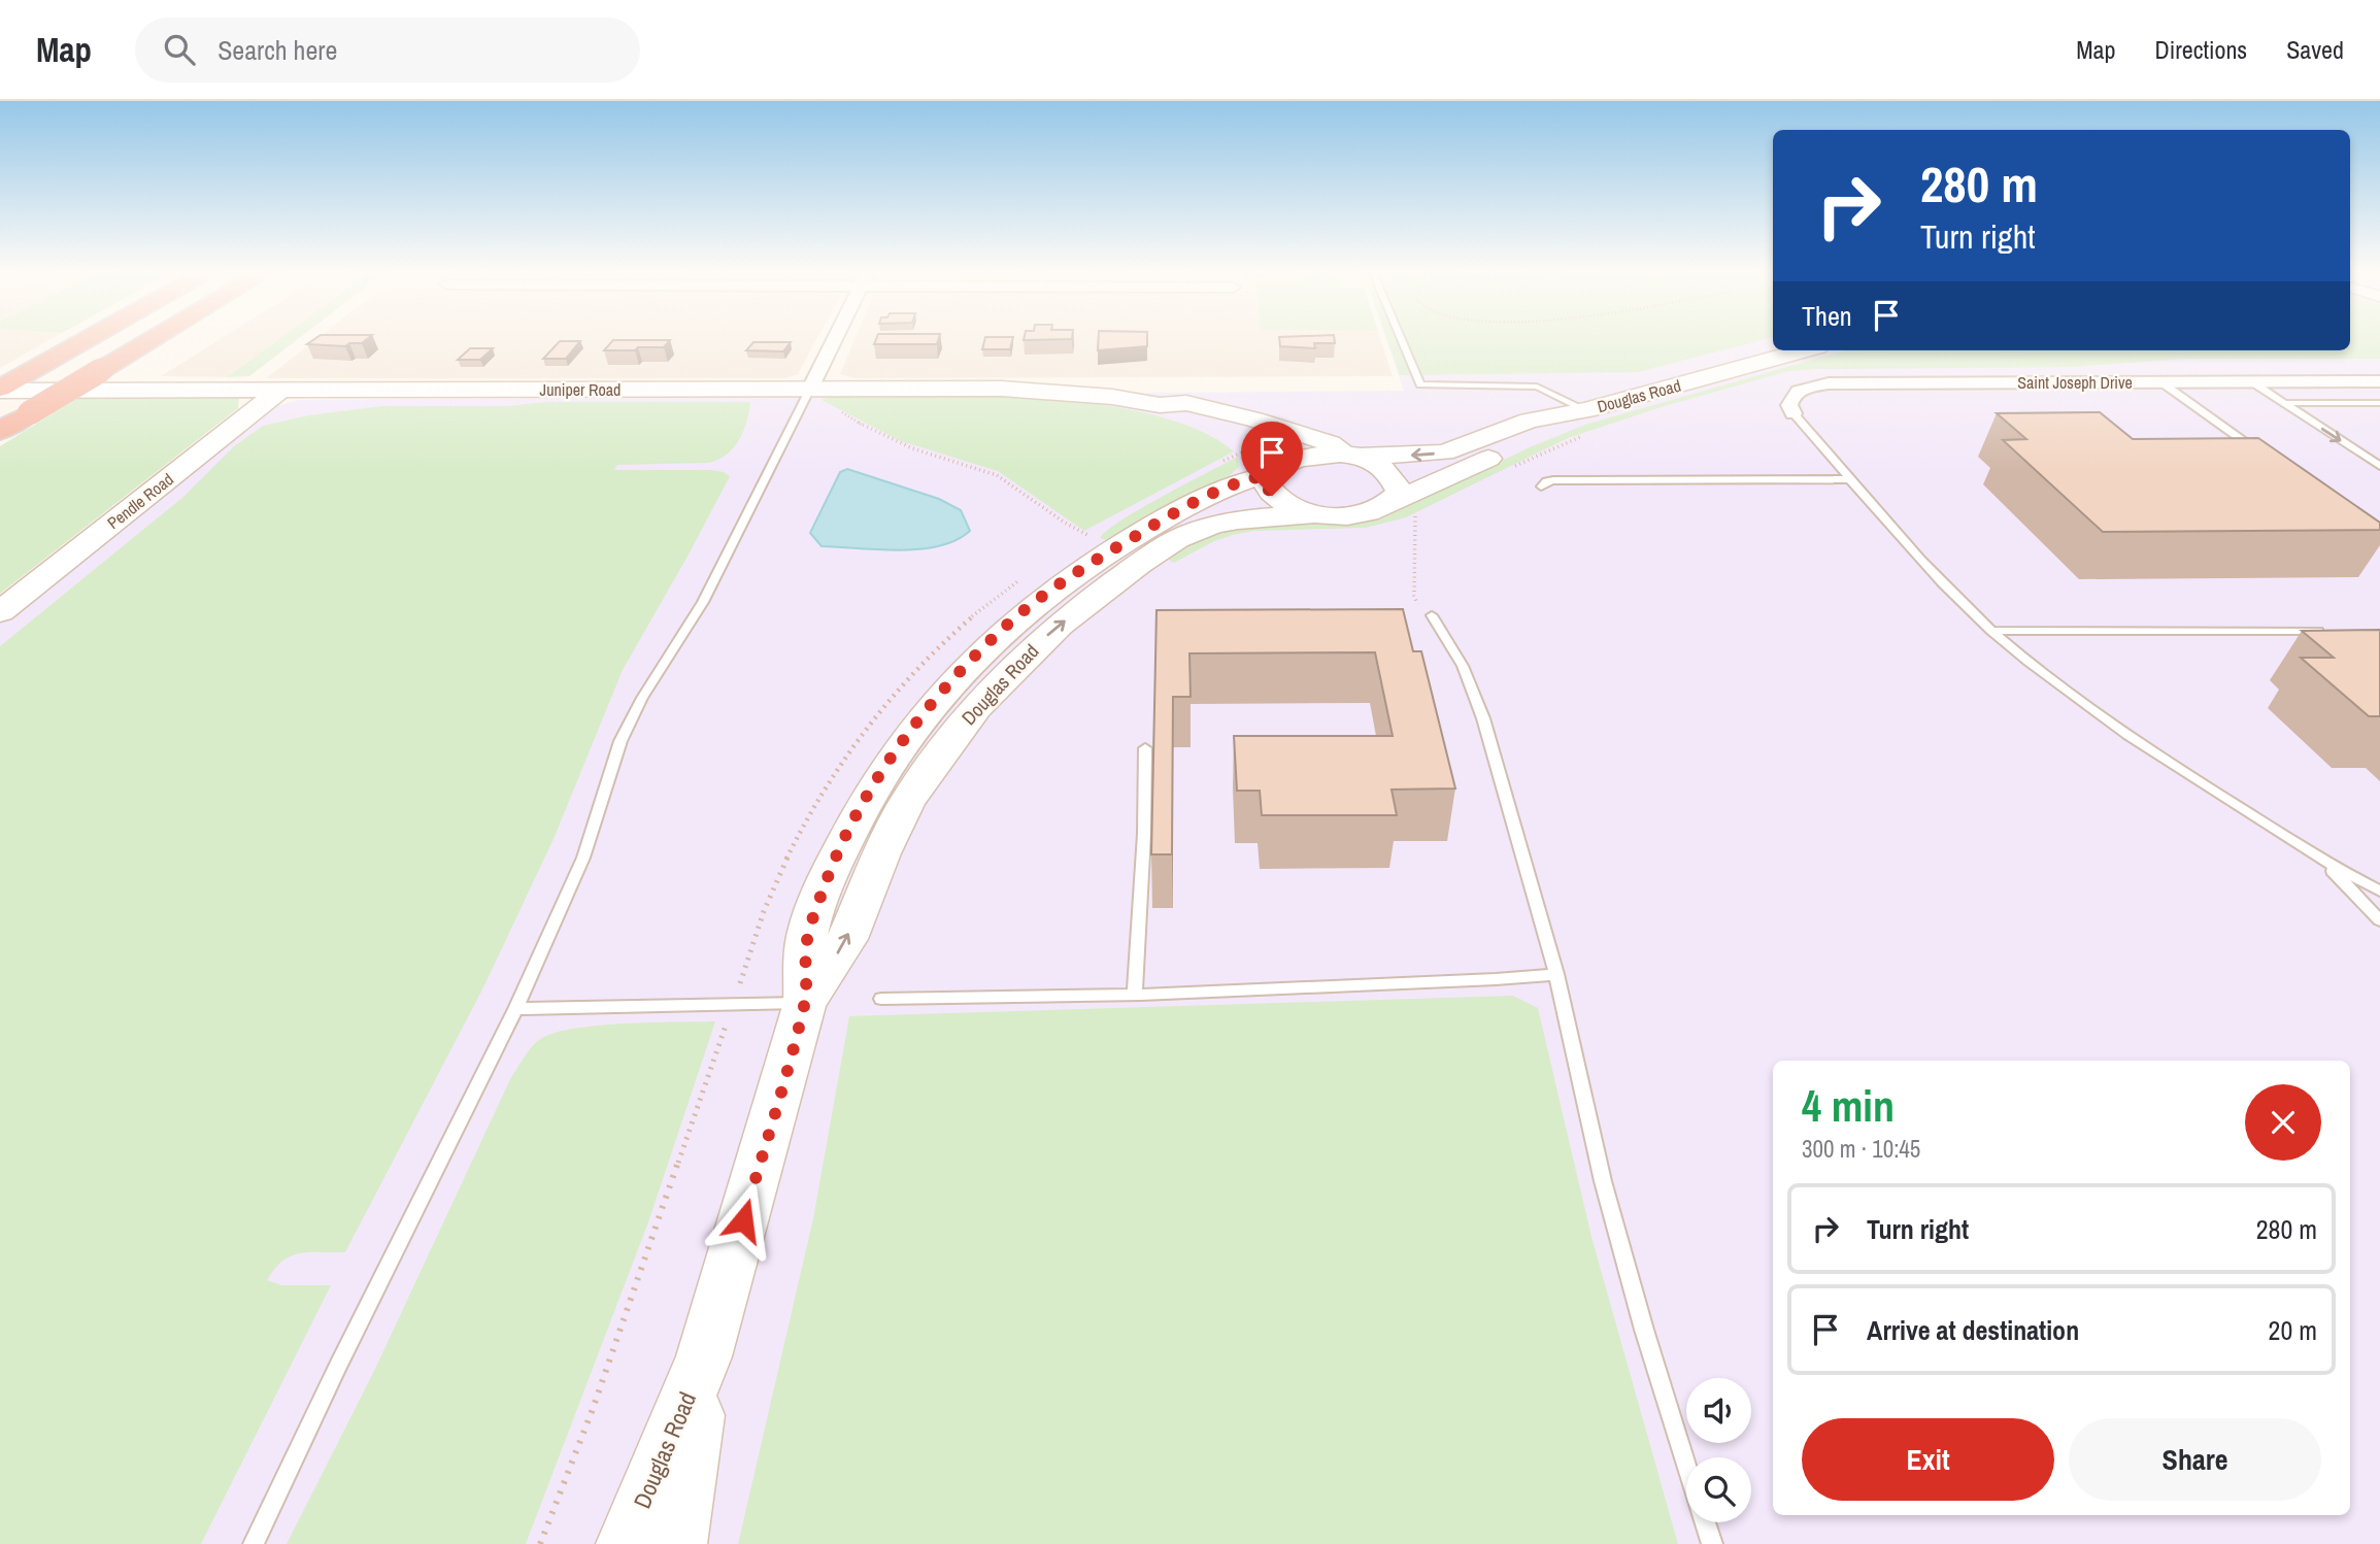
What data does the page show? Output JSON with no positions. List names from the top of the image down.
{
  "streets": {
    "street": [
      "Saint Joseph Drive",
      "Juniper Road",
      "Douglas Road",
      "Pendle Road"
    ]
  },
  "crossings": [
    ["Juniper Road", "Douglas Road"],
    ["Juniper Road", "Pendle Road"]
  ],
  "page": {
    "header": "Map",
    "search": "Search here",
    "nav": ["Map", "Directions", "Saved"],
    "turn": ["280 m", "Turn right"],
    "then": "Then",
    "heading": ["4 min", "300 m · 10:45"],
    "list": [
      {
        "name": "Turn right",
        "value": "280 m"
      },
      {
        "name": "Arrive at destination",
        "value": "20 m"
      }
    ],
    "buttons": ["Exit", "Share"]
  }
}
